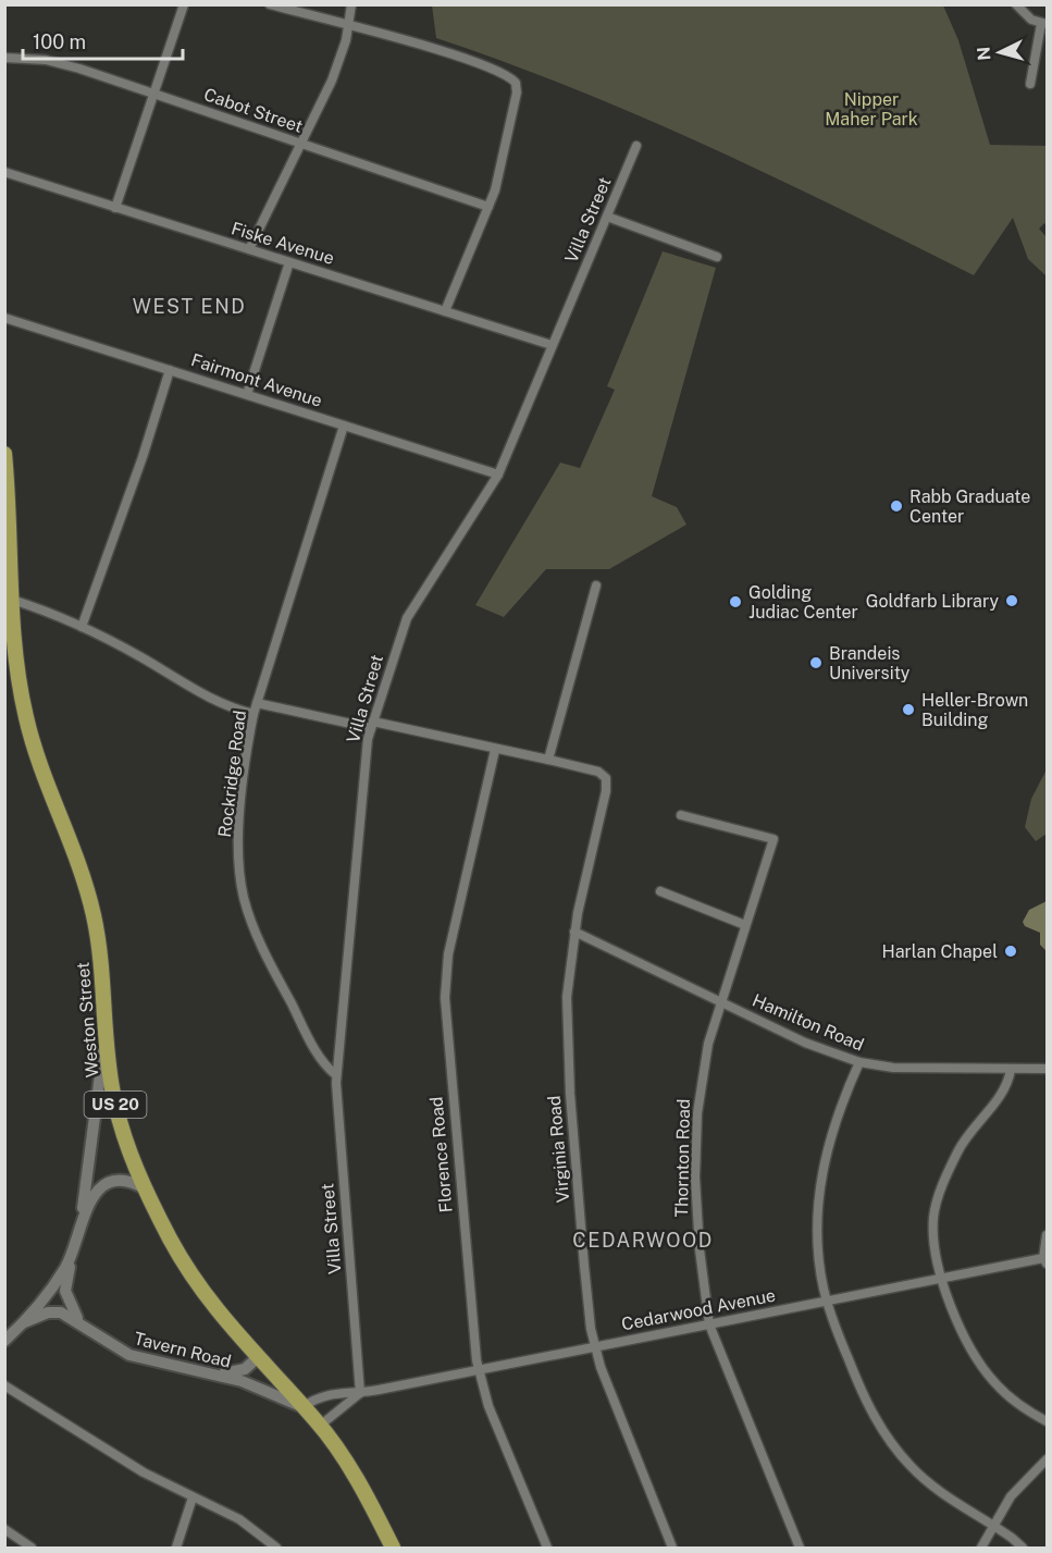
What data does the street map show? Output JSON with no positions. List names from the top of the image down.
{
  "streets": {
    "main road": ["Weston Street", "US 20"],
    "street": [
      "Cabot Street",
      "Villa Street",
      "Fiske Avenue",
      "Fairmont Avenue",
      "Rockridge Road",
      "Hamilton Road",
      "Virginia Road",
      "Florence Road",
      "Thornton Road",
      "Cedarwood Avenue",
      "Tavern Road"
    ]
  },
  "crossings": [
    ["Villa Street", "Fiske Avenue"],
    ["Villa Street", "Fairmont Avenue"],
    ["Villa Street", "Rockridge Road"],
    ["Villa Street", "Cedarwood Avenue"],
    ["Fairmont Avenue", "Rockridge Road"],
    ["Weston Street", "Cedarwood Avenue"],
    ["Weston Street", "Tavern Road"],
    ["Hamilton Road", "Virginia Road"],
    ["Hamilton Road", "Thornton Road"],
    ["Virginia Road", "Cedarwood Avenue"],
    ["Florence Road", "Cedarwood Avenue"],
    ["Thornton Road", "Cedarwood Avenue"],
    ["Cedarwood Avenue", "Tavern Road"]
  ],
  "districts": ["WEST END", "CEDARWOOD"],
  "parks": ["Nipper Maher Park"],
  "places": [
    "Rabb Graduate Center",
    "Goldfarb Library",
    "Golding Judiac Center",
    "Brandeis University",
    "Heller-Brown Building",
    "Harlan Chapel"
  ],
  "scale_bar": "100 m",
  "north": "left"
}
